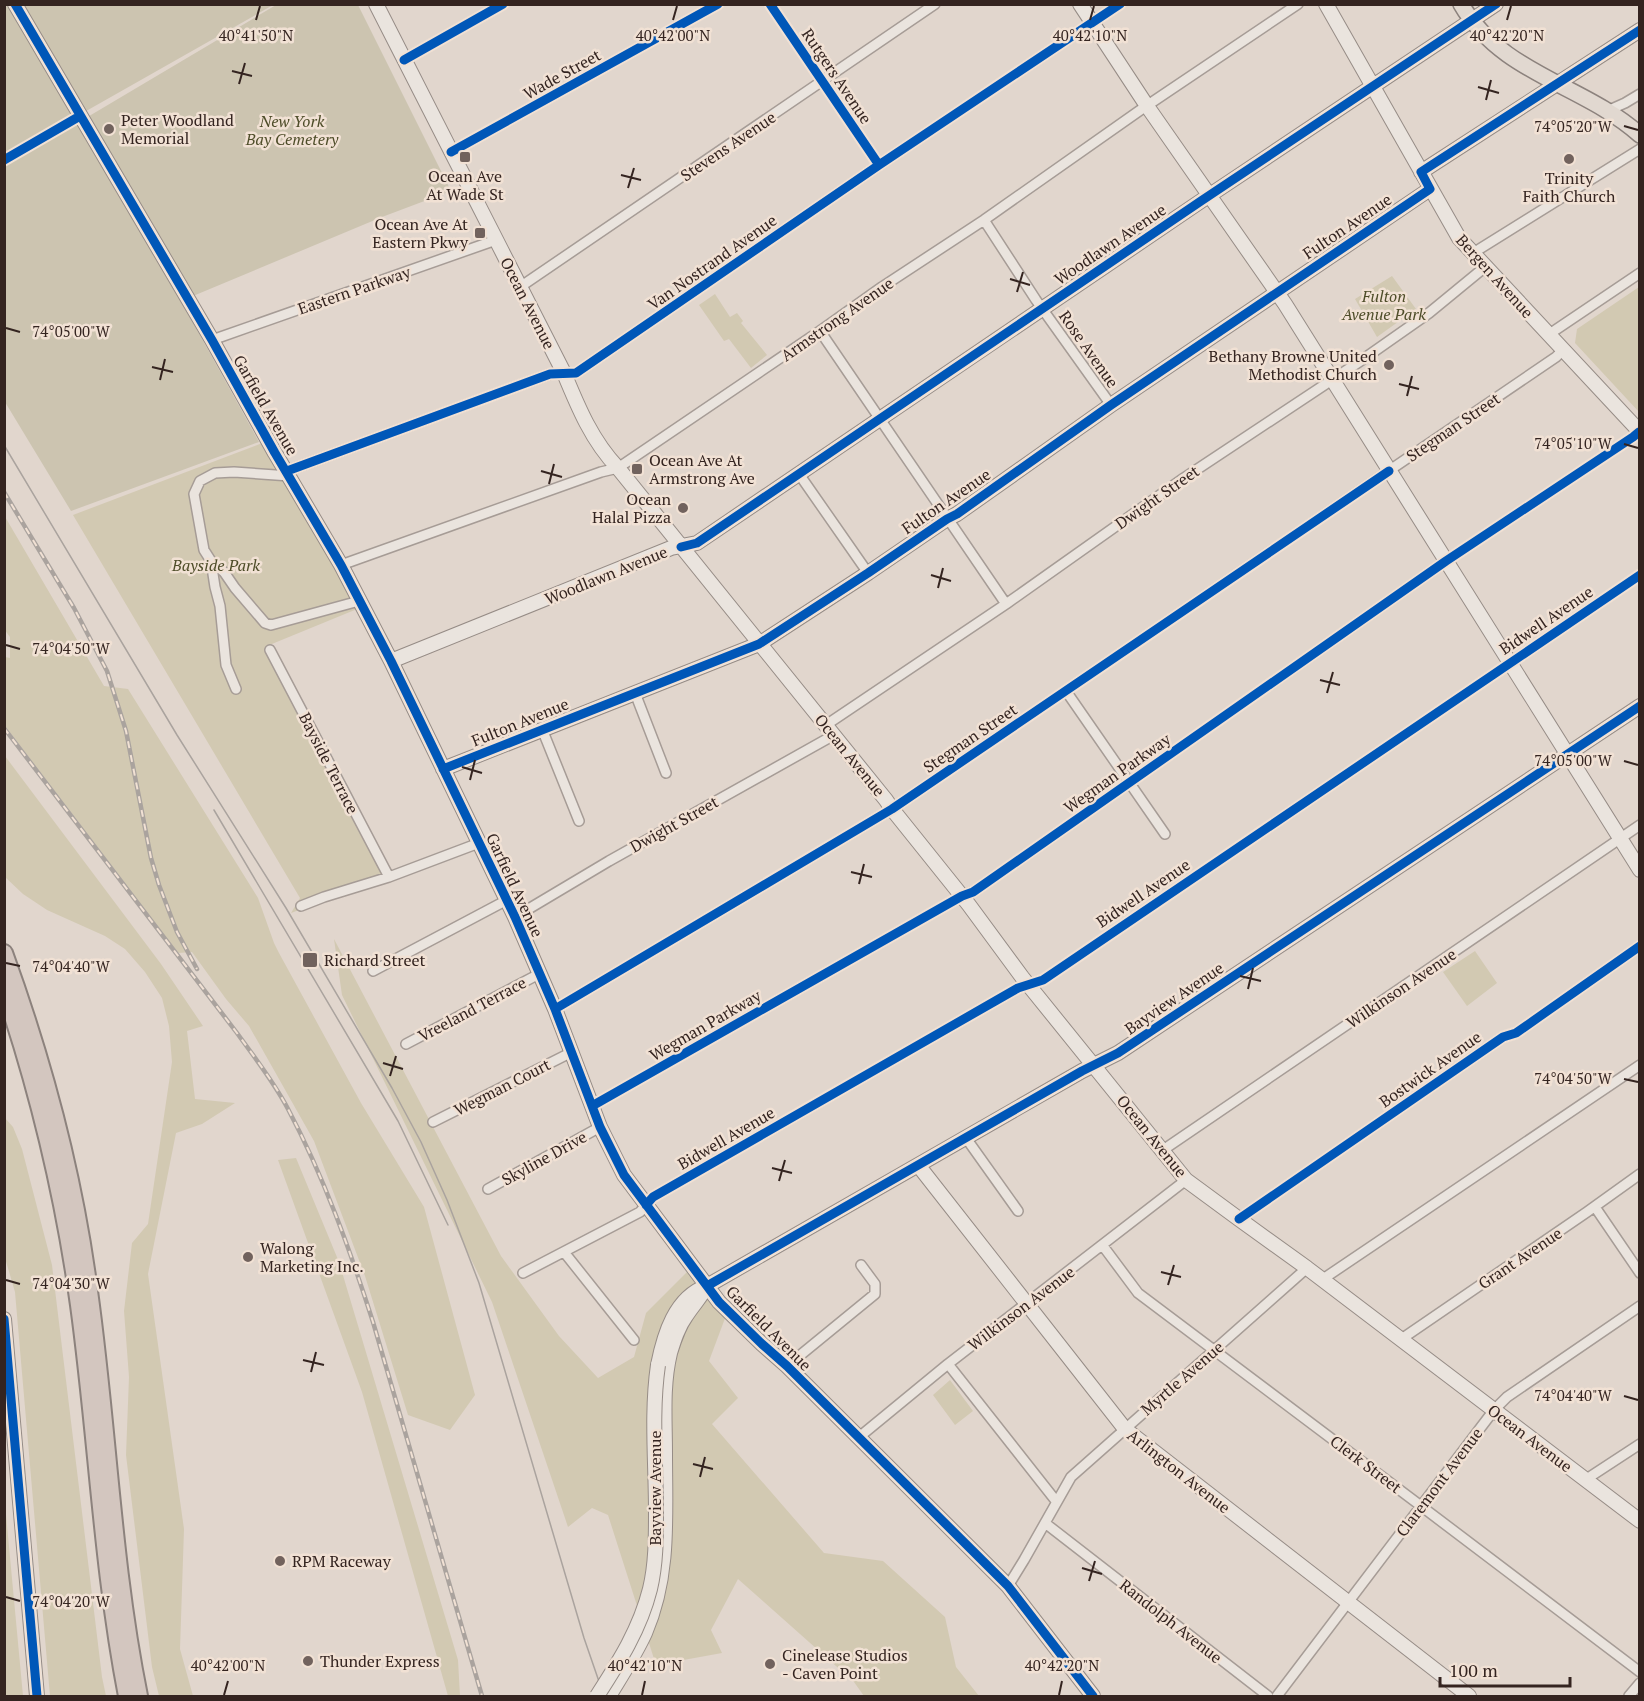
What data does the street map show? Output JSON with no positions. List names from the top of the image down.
{
  "streets": {
    "street": [
      "Wade Street",
      "Rutgers Avenue",
      "Stevens Avenue",
      "Fulton Avenue",
      "Woodlawn Avenue",
      "Van Nostrand Avenue",
      "Bergen Avenue",
      "Eastern Parkway",
      "Ocean Avenue",
      "Armstrong Avenue",
      "Rose Avenue",
      "Garfield Avenue",
      "Stegman Street",
      "Dwight Street",
      "Bidwell Avenue",
      "Bayside Terrace",
      "Wegman Parkway",
      "Wilkinson Avenue",
      "Bayview Avenue",
      "Vreeland Terrace",
      "Bostwick Avenue",
      "Wegman Court",
      "Skyline Drive",
      "Grant Avenue",
      "Myrtle Avenue",
      "Clerk Street",
      "Arlington Avenue",
      "Claremont Avenue",
      "Randolph Avenue"
    ]
  },
  "crossings": [
    ["Wade Street", "Ocean Avenue"],
    ["Rutgers Avenue", "Stevens Avenue"],
    ["Rutgers Avenue", "Van Nostrand Avenue"],
    ["Stevens Avenue", "Ocean Avenue"],
    ["Fulton Avenue", "Bergen Avenue"],
    ["Fulton Avenue", "Ocean Avenue"],
    ["Fulton Avenue", "Rose Avenue"],
    ["Fulton Avenue", "Garfield Avenue"],
    ["Woodlawn Avenue", "Bergen Avenue"],
    ["Woodlawn Avenue", "Ocean Avenue"],
    ["Woodlawn Avenue", "Rose Avenue"],
    ["Woodlawn Avenue", "Garfield Avenue"],
    ["Van Nostrand Avenue", "Ocean Avenue"],
    ["Van Nostrand Avenue", "Garfield Avenue"],
    ["Bergen Avenue", "Stegman Street"],
    ["Bergen Avenue", "Dwight Street"],
    ["Bergen Avenue", "Wegman Parkway"],
    ["Eastern Parkway", "Ocean Avenue"],
    ["Eastern Parkway", "Garfield Avenue"],
    ["Ocean Avenue", "Armstrong Avenue"],
    ["Ocean Avenue", "Stegman Street"],
    ["Ocean Avenue", "Dwight Street"],
    ["Ocean Avenue", "Bidwell Avenue"],
    ["Ocean Avenue", "Wegman Parkway"],
    ["Ocean Avenue", "Wilkinson Avenue"],
    ["Ocean Avenue", "Bayview Avenue"],
    ["Ocean Avenue", "Bostwick Avenue"],
    ["Ocean Avenue", "Grant Avenue"],
    ["Ocean Avenue", "Myrtle Avenue"],
    ["Ocean Avenue", "Claremont Avenue"],
    ["Armstrong Avenue", "Rose Avenue"],
    ["Armstrong Avenue", "Garfield Avenue"],
    ["Garfield Avenue", "Stegman Street"],
    ["Garfield Avenue", "Dwight Street"],
    ["Garfield Avenue", "Bidwell Avenue"],
    ["Garfield Avenue", "Wegman Parkway"],
    ["Garfield Avenue", "Wilkinson Avenue"],
    ["Garfield Avenue", "Bayview Avenue"],
    ["Garfield Avenue", "Vreeland Terrace"],
    ["Garfield Avenue", "Wegman Court"],
    ["Garfield Avenue", "Skyline Drive"],
    ["Garfield Avenue", "Myrtle Avenue"],
    ["Wilkinson Avenue", "Clerk Street"],
    ["Wilkinson Avenue", "Arlington Avenue"],
    ["Bayview Avenue", "Arlington Avenue"],
    ["Myrtle Avenue", "Clerk Street"],
    ["Myrtle Avenue", "Arlington Avenue"],
    ["Myrtle Avenue", "Randolph Avenue"],
    ["Clerk Street", "Claremont Avenue"],
    ["Arlington Avenue", "Claremont Avenue"]
  ],
  "parks": ["New York Bay Cemetery", "Fulton Avenue Park", "Bayside Park"],
  "places": {
    "other": [
      "Peter Woodland Memorial",
      "Trinity Faith Church",
      "Bethany Browne United Methodist Church",
      "Ocean Halal Pizza",
      "Walong Marketing Inc.",
      "RPM Raceway",
      "Thunder Express",
      "Cinelease Studios - Caven Point"
    ],
    "transit": [
      "Ocean Ave At Wade St",
      "Ocean Ave At Eastern Pkwy",
      "Ocean Ave At Armstrong Ave",
      "Richard Street"
    ]
  },
  "scale_bar": "100 m",
  "coordinates": [
    "40°41'50\"N",
    "40°42'00\"N",
    "40°42'10\"N",
    "40°42'20\"N",
    "74°05'20\"W",
    "74°05'00\"W",
    "74°05'10\"W",
    "74°04'50\"W",
    "74°04'40\"W",
    "74°04'30\"W",
    "74°04'20\"W"
  ]
}
